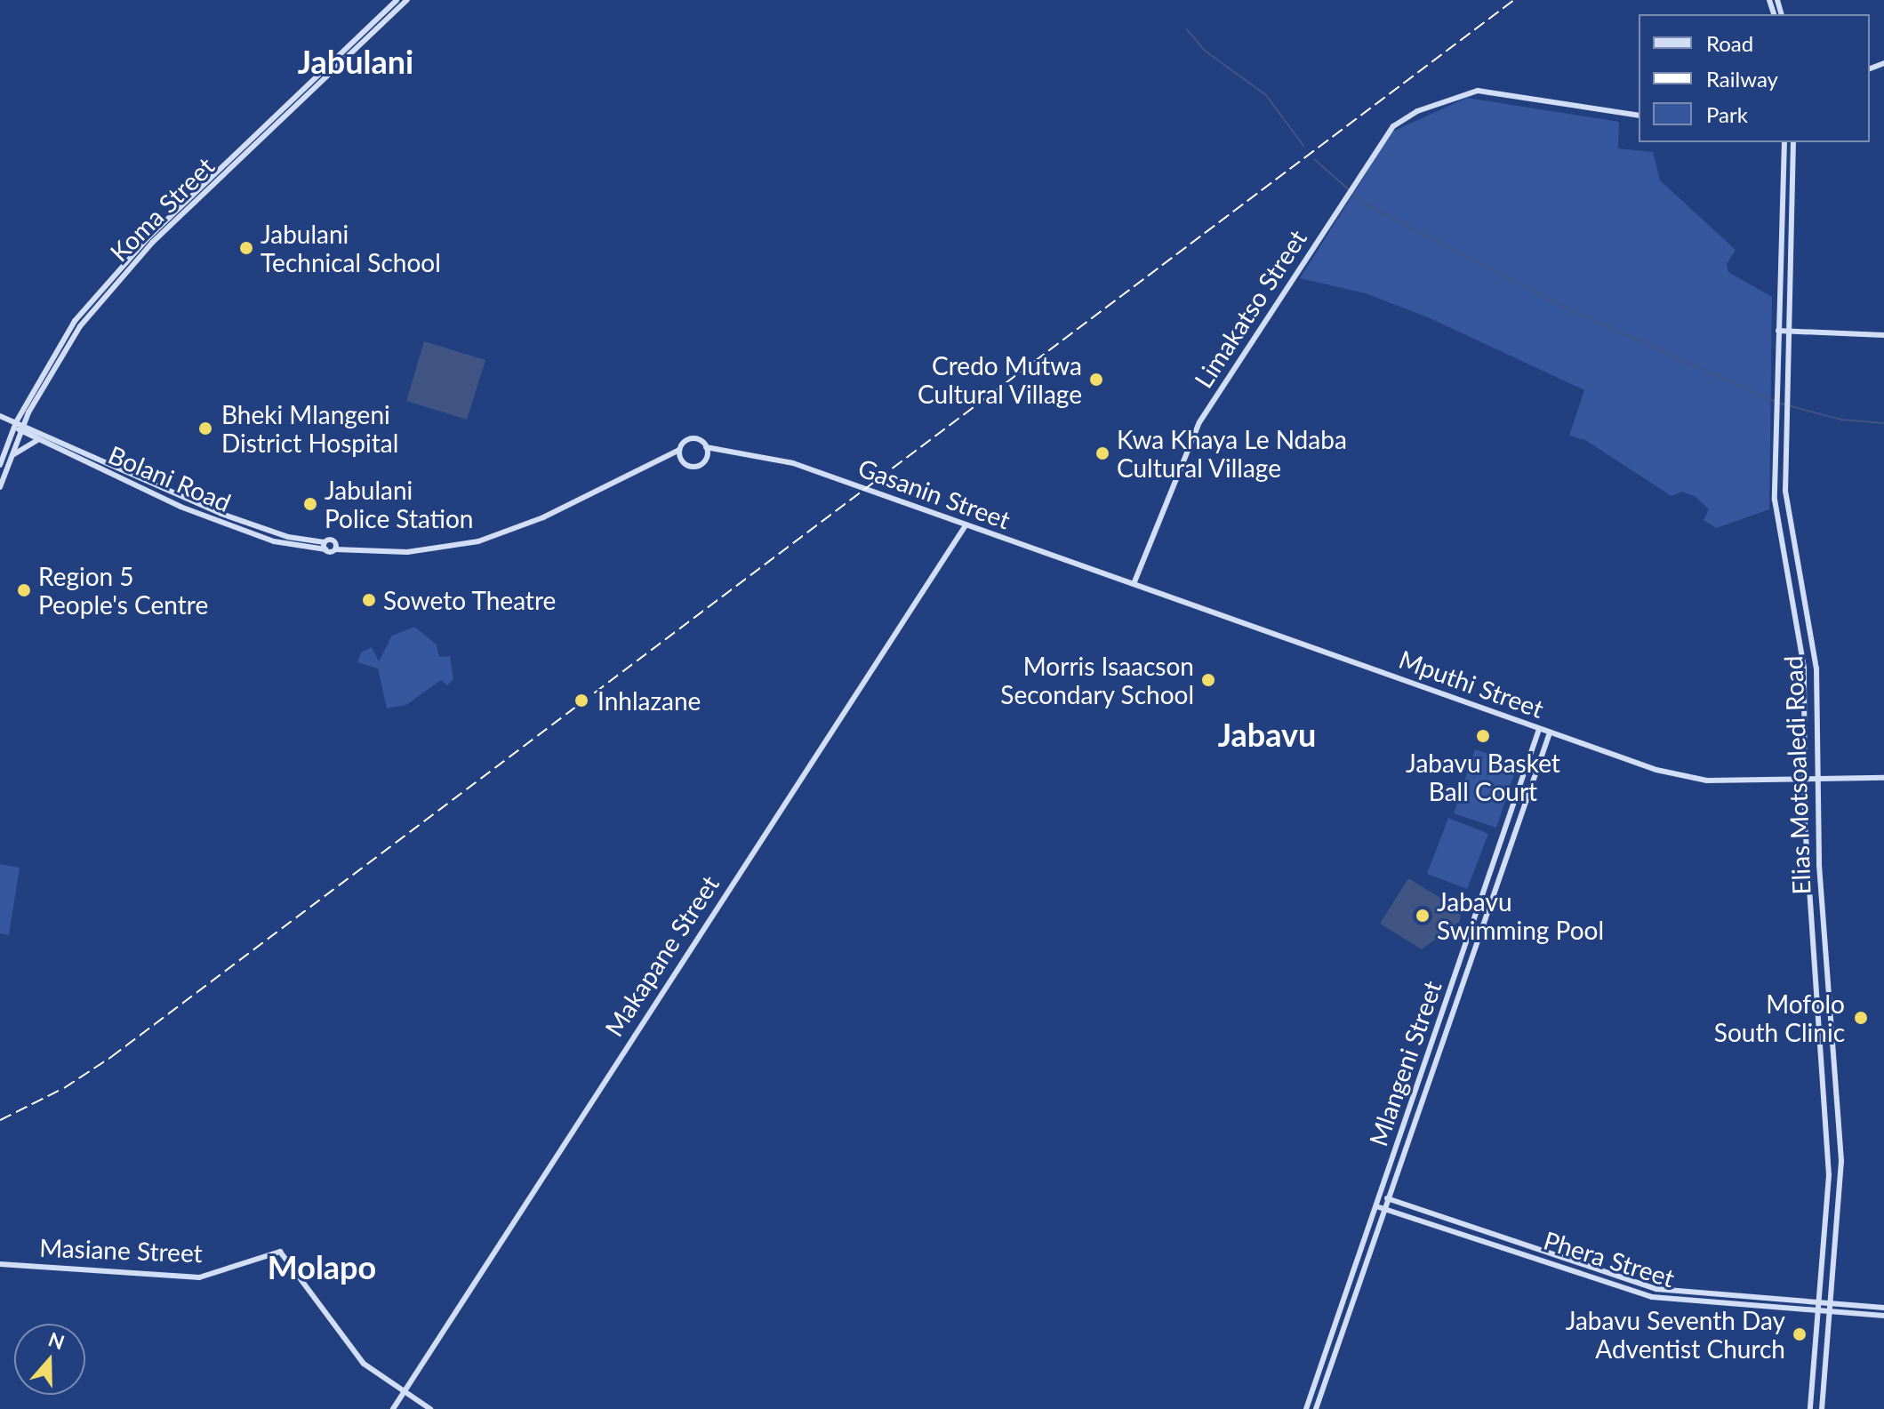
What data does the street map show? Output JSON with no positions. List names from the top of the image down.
{
  "streets": {
    "street": [
      "Koma Street",
      "Limakatso Street",
      "Bolani Road",
      "Gasanin Street",
      "Mputhi Street",
      "Elias Motsoaledi Road",
      "Makapane Street",
      "Mlangeni Street",
      "Masiane Street",
      "Phera Street"
    ]
  },
  "crossings": [
    ["Koma Street", "Bolani Road"],
    ["Limakatso Street", "Gasanin Street"],
    ["Limakatso Street", "Mputhi Street"],
    ["Gasanin Street", "Mputhi Street"],
    ["Gasanin Street", "Makapane Street"],
    ["Mputhi Street", "Elias Motsoaledi Road"],
    ["Mputhi Street", "Mlangeni Street"],
    ["Elias Motsoaledi Road", "Phera Street"],
    ["Makapane Street", "Masiane Street"],
    ["Mlangeni Street", "Phera Street"]
  ],
  "districts": ["Jabulani", "Jabavu", "Molapo"],
  "places": [
    "Jabulani Technical School",
    "Credo Mutwa Cultural Village",
    "Bheki Mlangeni District Hospital",
    "Kwa Khaya Le Ndaba Cultural Village",
    "Jabulani Police Station",
    "Region 5 People's Centre",
    "Soweto Theatre",
    "Morris Isaacson Secondary School",
    "Inhlazane",
    "Jabavu Basket Ball Court",
    "Jabavu Swimming Pool",
    "Mofolo South Clinic",
    "Jabavu Seventh Day Adventist Church"
  ],
  "legend": ["Road", "Railway", "Park"],
  "north": "top"
}
